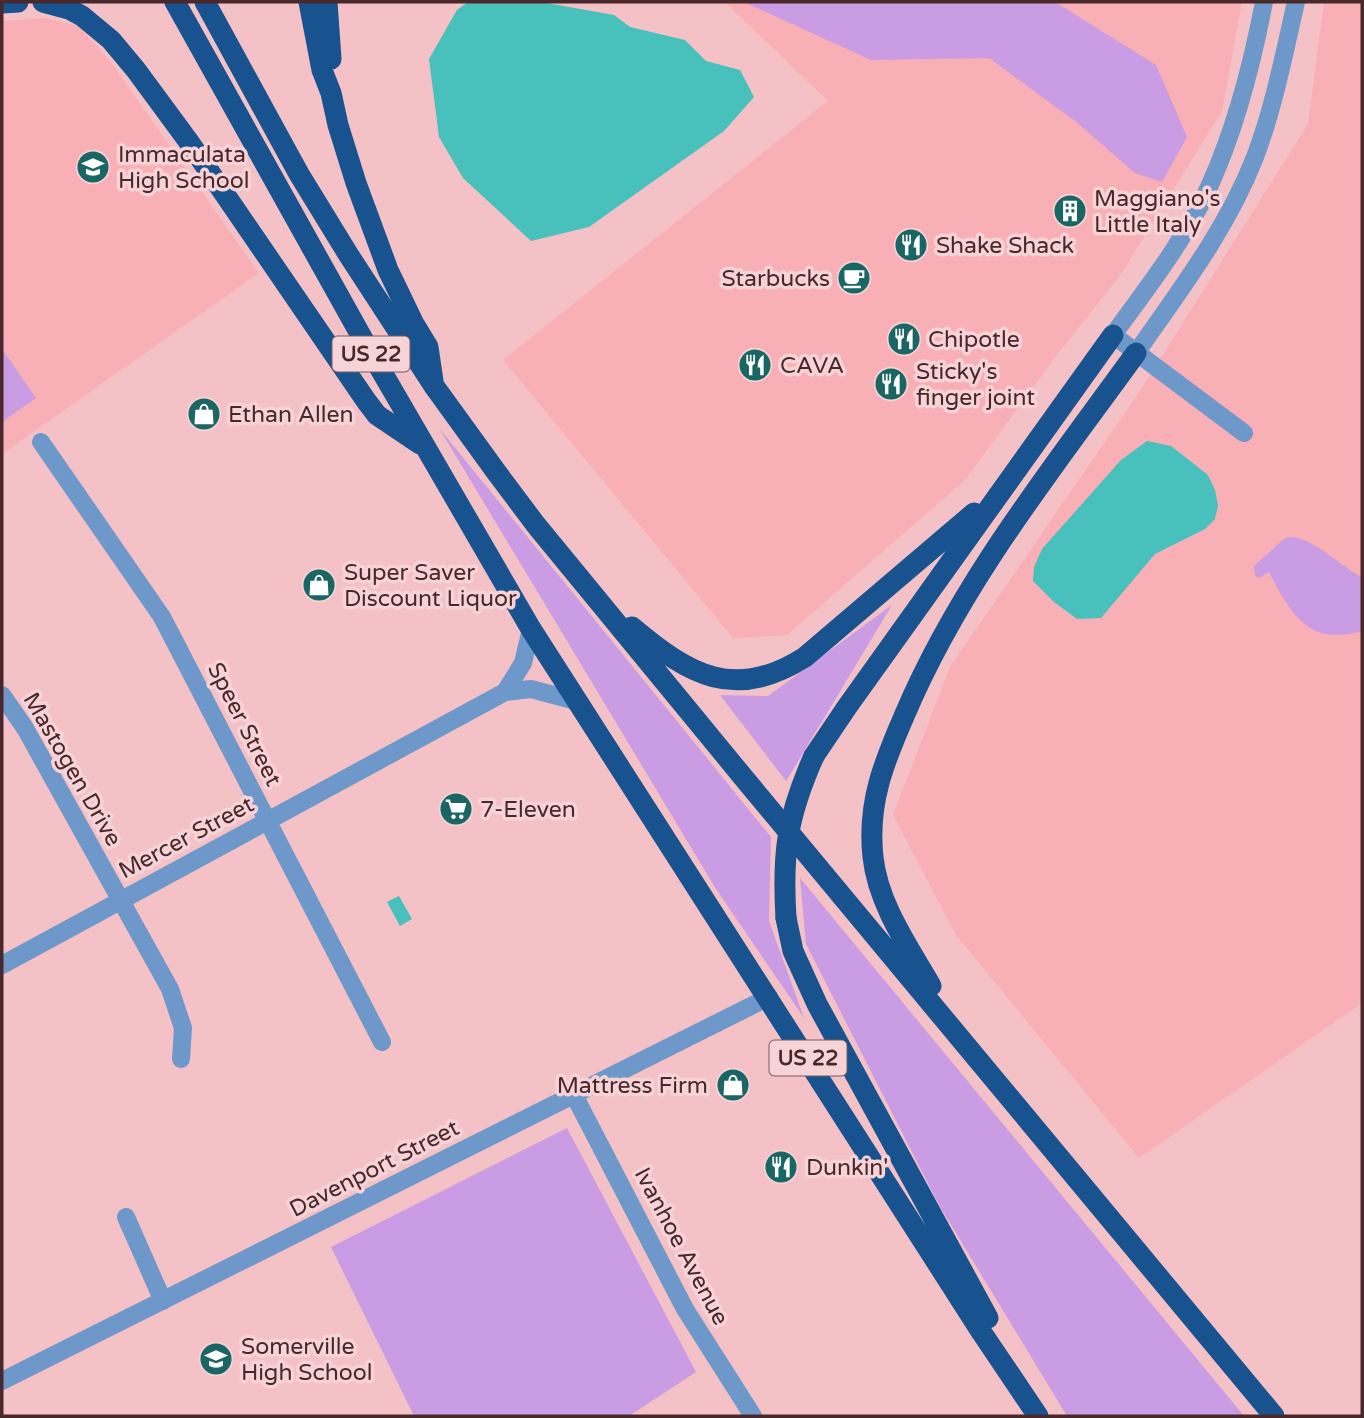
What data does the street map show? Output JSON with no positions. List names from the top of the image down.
{
  "streets": {
    "highway": ["US 22"],
    "street": [
      "Speer Street",
      "Mastogen Drive",
      "Mercer Street",
      "Davenport Street",
      "Ivanhoe Avenue"
    ]
  },
  "crossings": [
    ["US 22", "Mercer Street"],
    ["US 22", "Davenport Street"],
    ["Speer Street", "Mercer Street"],
    ["Mastogen Drive", "Mercer Street"],
    ["Davenport Street", "Ivanhoe Avenue"]
  ],
  "places": {
    "school or university": ["Immaculata High School", "Somerville High School"],
    "building": ["Maggiano's Little Italy"],
    "restaurant": [
      "Shake Shack",
      "Chipotle",
      "CAVA",
      "Sticky's finger joint",
      "Dunkin'"
    ],
    "cafe": ["Starbucks"],
    "shop": ["Ethan Allen", "Super Saver Discount Liquor", "Mattress Firm"],
    "supermarket": ["7-Eleven"]
  }
}
